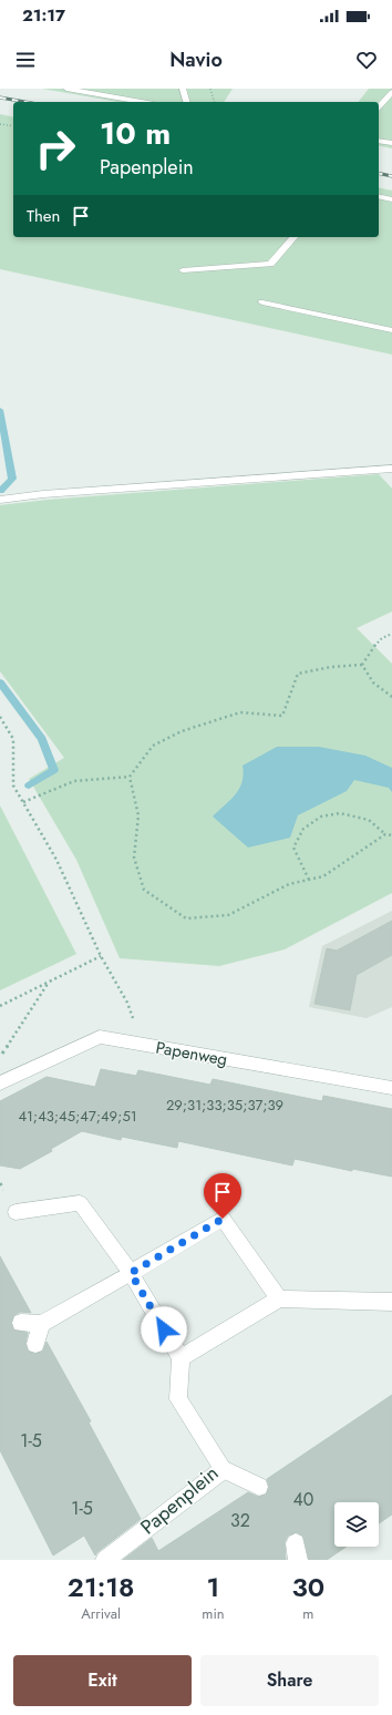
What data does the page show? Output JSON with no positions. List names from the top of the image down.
{
  "streets": {
    "street": ["Papenweg", "Papenplein"]
  },
  "house_numbers": [
    "29;31;33;35;37;39",
    "41;43;45;47;49;51",
    "1-5",
    "40",
    "1-5",
    "32"
  ],
  "page": {
    "status": "21:17",
    "header": "Navio",
    "turn": ["10 m", "Papenplein"],
    "then": "Then",
    "eta": [
      "21:18",
      "Arrival",
      "1",
      "min",
      "30",
      "m"
    ],
    "buttons": ["Exit", "Share"]
  }
}
